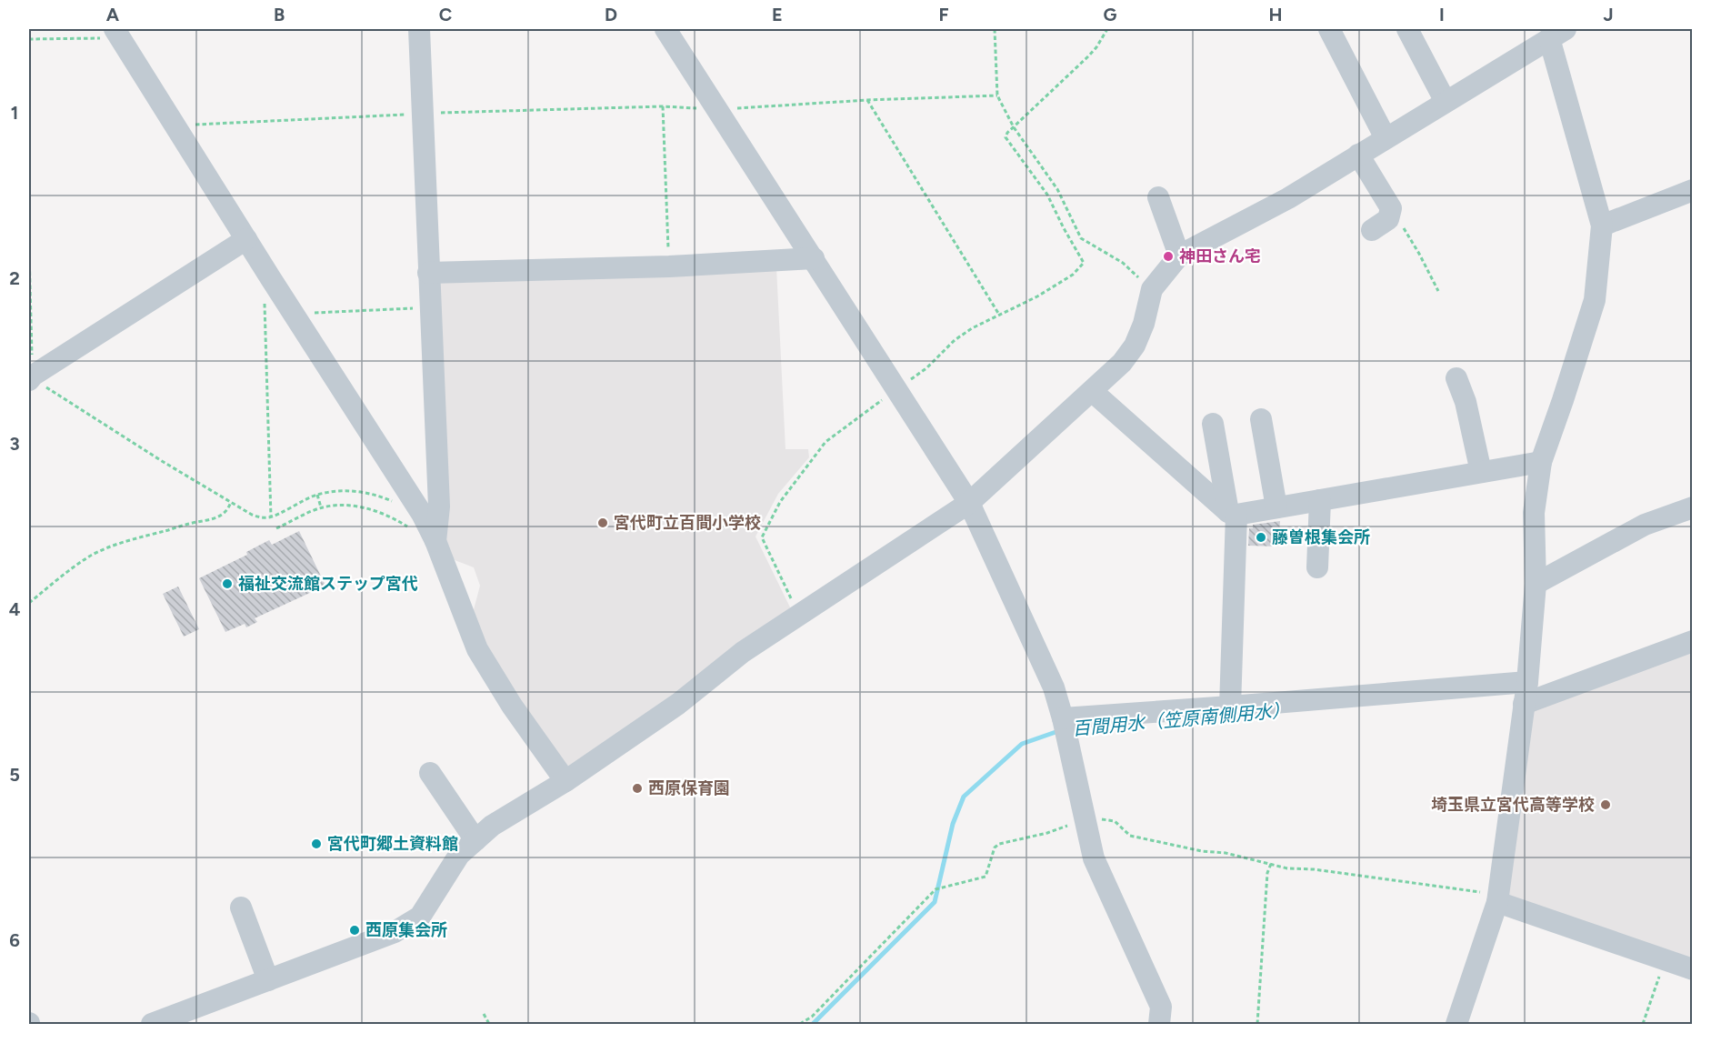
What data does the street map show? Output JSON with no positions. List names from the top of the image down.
{
  "water": ["百間用水（笠原南側用水）"],
  "places": [
    "神田さん宅",
    "宮代町立百間小学校",
    "藤曽根集会所",
    "福祉交流館ステップ宮代",
    "西原保育園",
    "埼玉県立宮代高等学校",
    "宮代町郷土資料館",
    "西原集会所"
  ],
  "grid": {
    "columns": [
      "A",
      "B",
      "C",
      "D",
      "E",
      "F",
      "G",
      "H",
      "I",
      "J"
    ],
    "rows": [
      "1",
      "2",
      "3",
      "4",
      "5",
      "6"
    ]
  }
}
